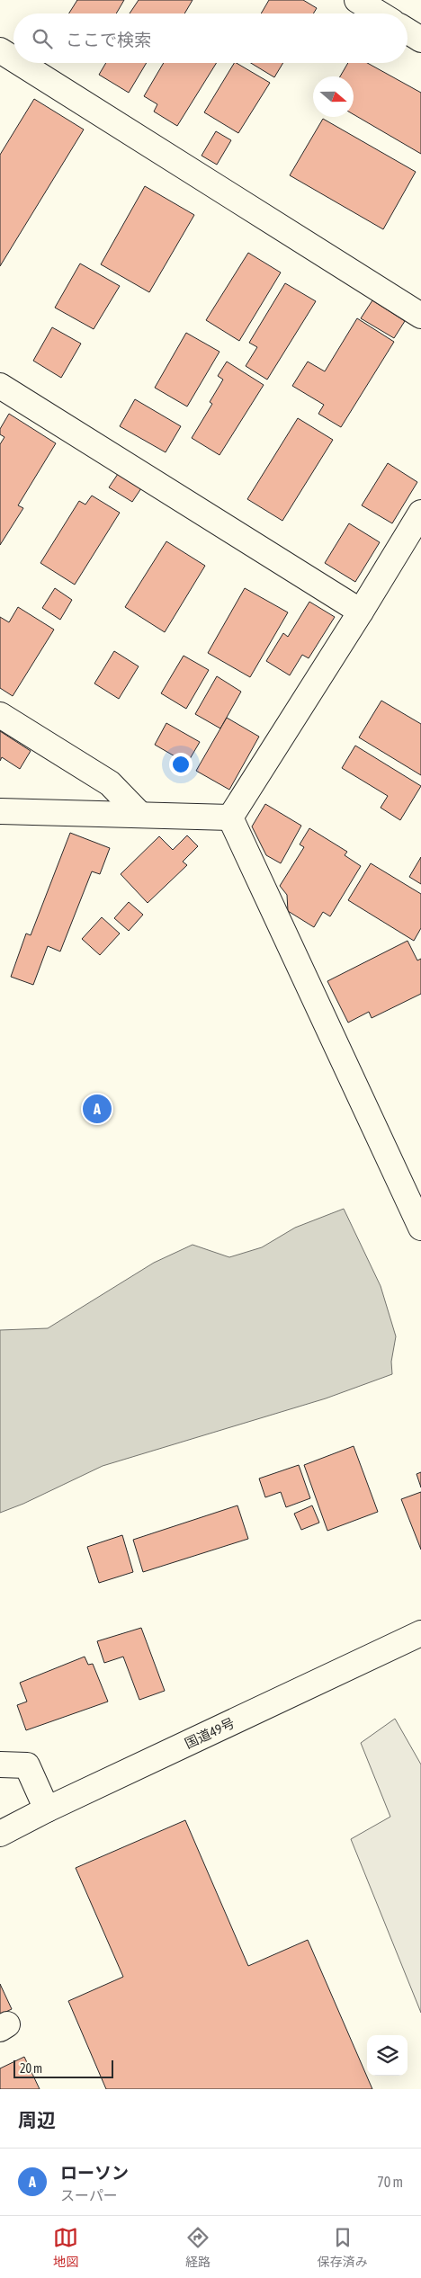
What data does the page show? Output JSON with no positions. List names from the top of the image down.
{
  "streets": {
    "main road": ["国道49号"]
  },
  "scale_bar": "20 m",
  "north": "right",
  "page": {
    "search": "ここで検索",
    "pins": "A",
    "scale": "20 m",
    "heading": "周辺",
    "list": [
      {
        "mark": "A",
        "name": "ローソン",
        "note": "スーパー",
        "value": "70 m"
      }
    ],
    "nav": ["地図", "経路", "保存済み"]
  }
}
